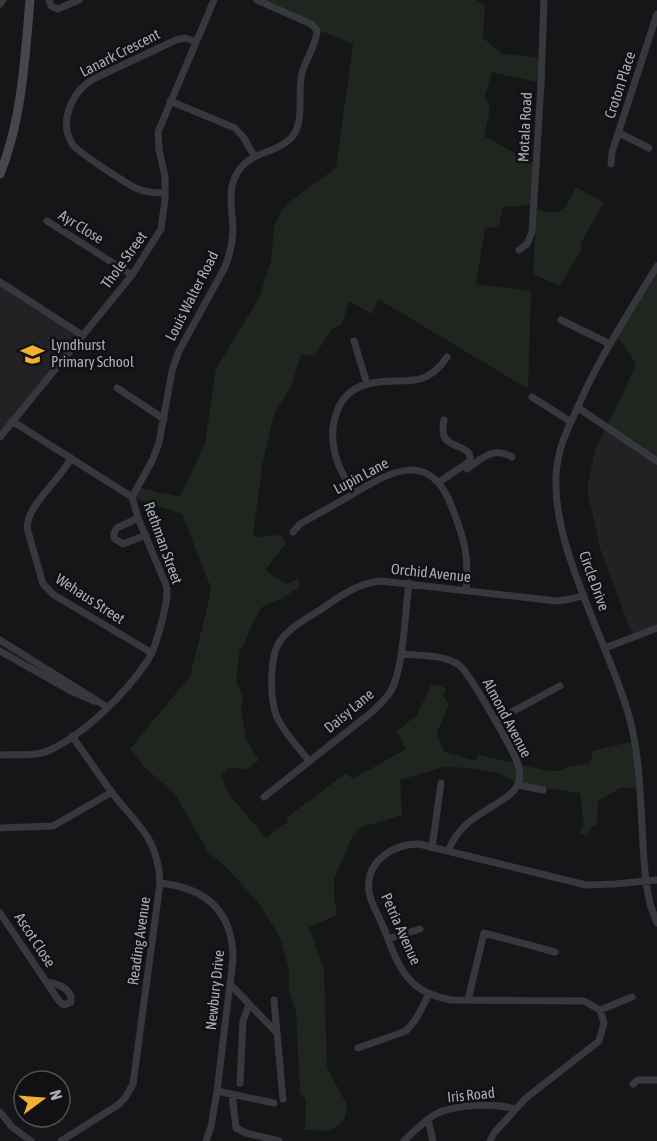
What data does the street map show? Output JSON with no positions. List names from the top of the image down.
{
  "streets": {
    "street": [
      "Lanark Crescent",
      "Croton Place",
      "Motala Road",
      "Ayr Close",
      "Thole Street",
      "Louis Walter Road",
      "Lupin Lane",
      "Rethman Street",
      "Orchid Avenue",
      "Circle Drive",
      "Wehaus Street",
      "Daisy Lane",
      "Almond Avenue",
      "Petria Avenue",
      "Ascot Close",
      "Reading Avenue",
      "Newbury Drive",
      "Iris Road"
    ]
  },
  "crossings": [
    ["Lanark Crescent", "Thole Street"],
    ["Ayr Close", "Thole Street"],
    ["Thole Street", "Rethman Street"],
    ["Louis Walter Road", "Rethman Street"],
    ["Rethman Street", "Wehaus Street"],
    ["Rethman Street", "Reading Avenue"],
    ["Orchid Avenue", "Circle Drive"],
    ["Orchid Avenue", "Daisy Lane"],
    ["Circle Drive", "Petria Avenue"],
    ["Daisy Lane", "Almond Avenue"],
    ["Reading Avenue", "Newbury Drive"]
  ],
  "places": {
    "school or university": ["Lyndhurst Primary School"]
  },
  "north": "right"
}
